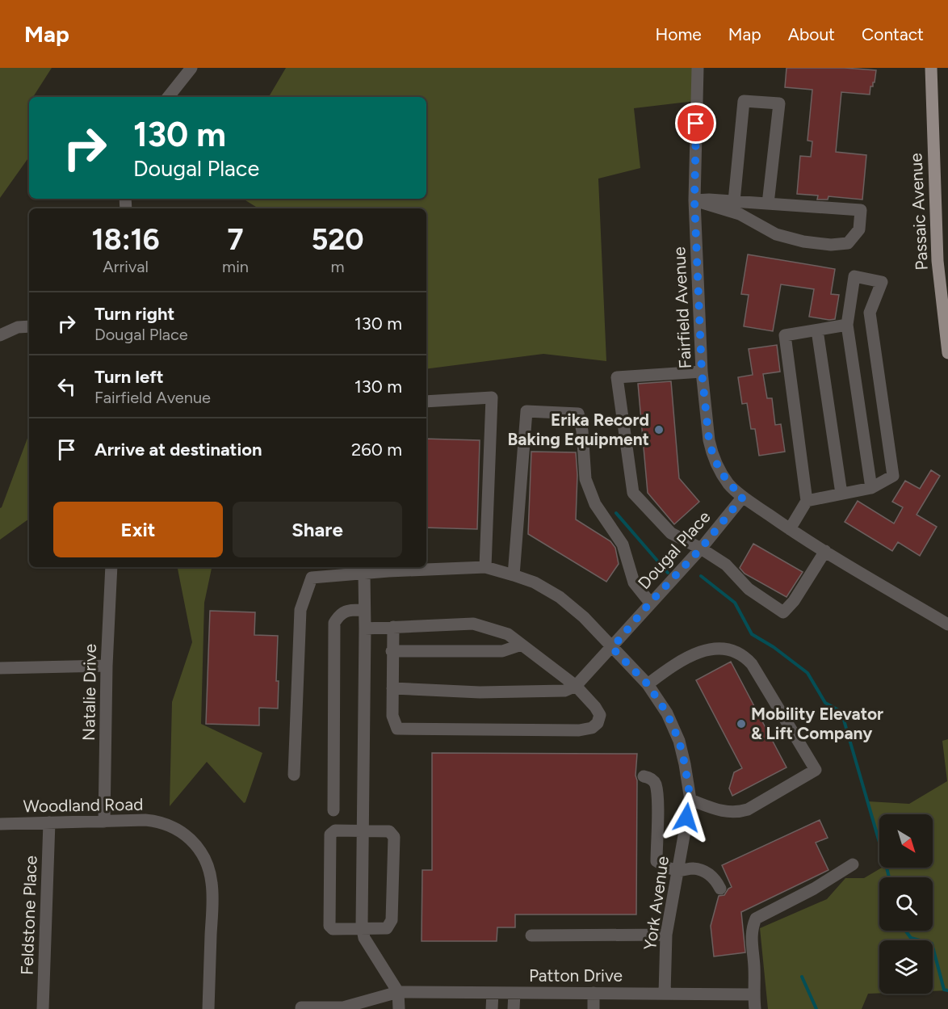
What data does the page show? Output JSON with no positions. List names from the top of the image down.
{
  "streets": {
    "main road": ["Passaic Avenue"],
    "street": [
      "Fairfield Avenue",
      "Dougal Place",
      "Natalie Drive",
      "Woodland Road",
      "York Avenue",
      "Feldstone Place",
      "Patton Drive"
    ]
  },
  "crossings": [
    ["Fairfield Avenue", "Dougal Place"],
    ["Dougal Place", "York Avenue"],
    ["Natalie Drive", "Woodland Road"],
    ["Woodland Road", "Feldstone Place"],
    ["York Avenue", "Patton Drive"]
  ],
  "places": ["Erika Record Baking Equipment", "Mobility Elevator & Lift Company"],
  "north": "bottom right",
  "page": {
    "header": "Map",
    "nav": [
      "Home",
      "Map",
      "About",
      "Contact"
    ],
    "turn": ["130 m", "Dougal Place"],
    "eta": [
      "18:16",
      "Arrival",
      "7",
      "min",
      "520",
      "m"
    ],
    "list": [
      {
        "name": "Turn right",
        "note": "Dougal Place",
        "value": "130 m"
      },
      {
        "name": "Turn left",
        "note": "Fairfield Avenue",
        "value": "130 m"
      },
      {
        "name": "Arrive at destination",
        "value": "260 m"
      }
    ],
    "buttons": ["Exit", "Share"]
  }
}
